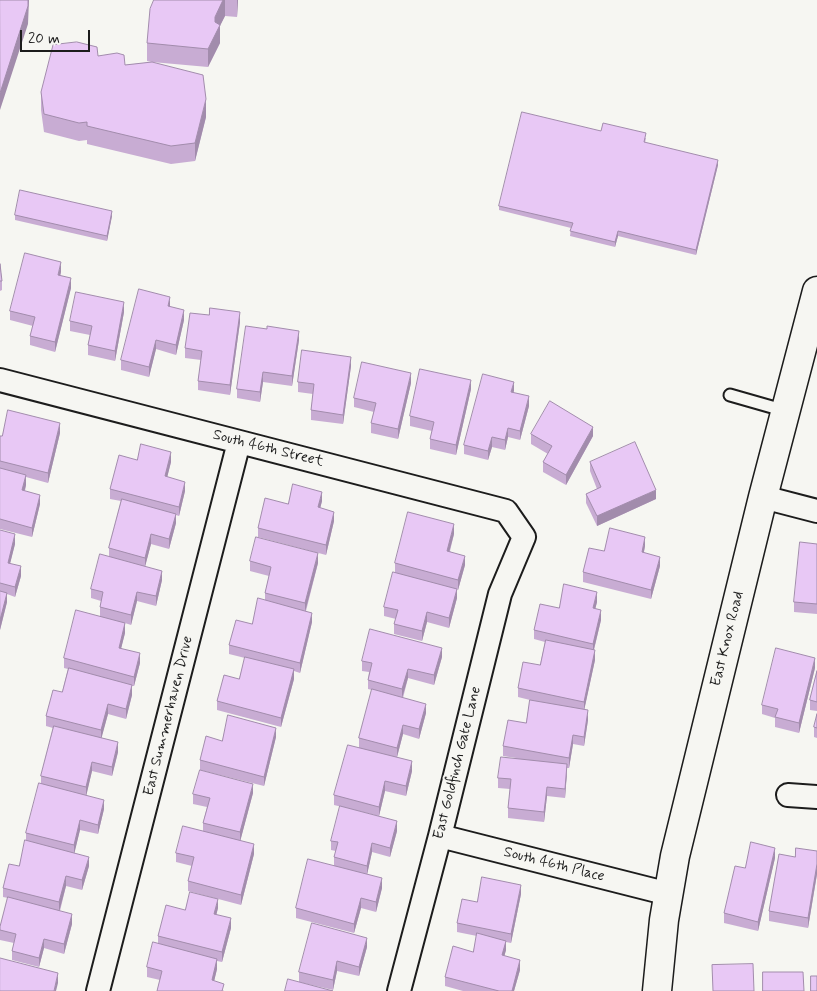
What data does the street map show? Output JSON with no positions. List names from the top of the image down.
{
  "streets": {
    "street": [
      "South 46th Street",
      "East Knox Road",
      "East Summerhaven Drive",
      "East Goldfinch Gate Lane",
      "South 46th Place"
    ]
  },
  "crossings": [
    ["South 46th Street", "East Summerhaven Drive"],
    ["South 46th Street", "East Goldfinch Gate Lane"],
    ["East Knox Road", "South 46th Place"],
    ["East Goldfinch Gate Lane", "South 46th Place"]
  ],
  "scale_bar": "20 m"
}
